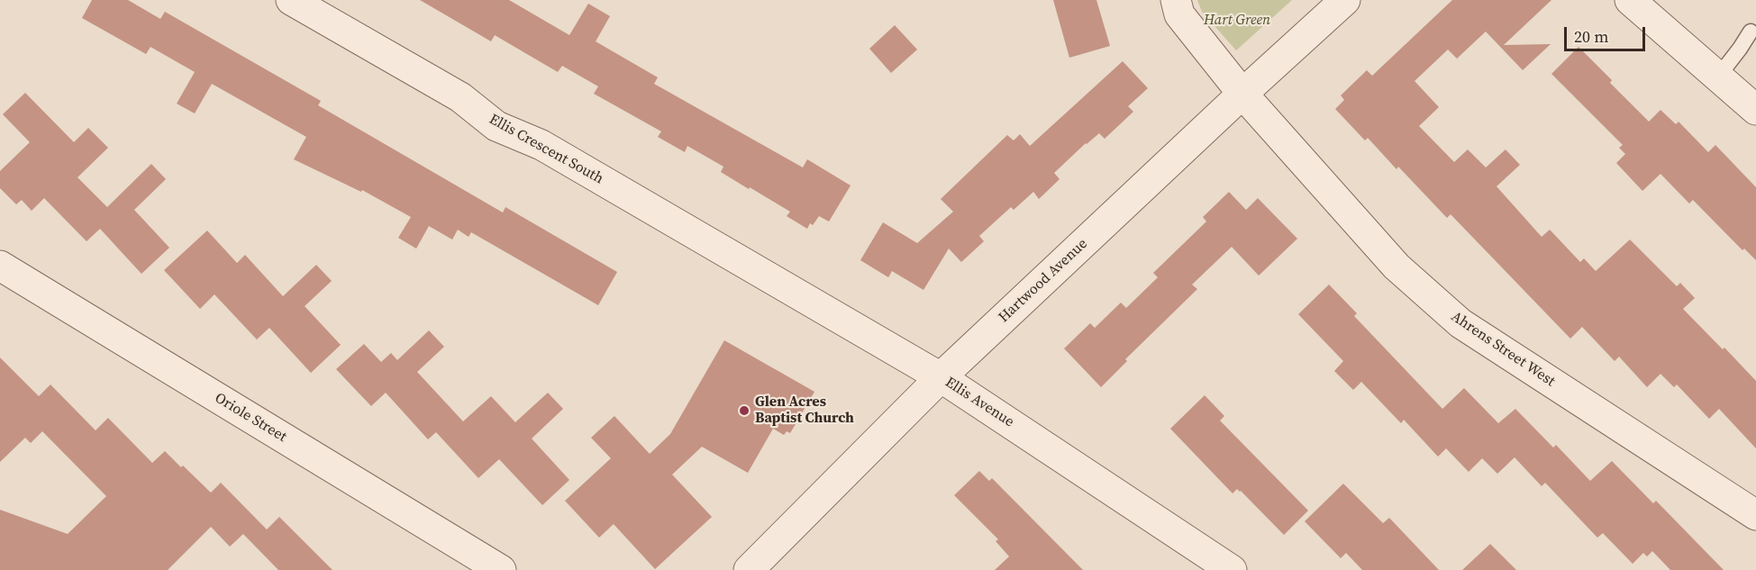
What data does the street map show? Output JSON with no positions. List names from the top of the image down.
{
  "streets": {
    "street": [
      "Ellis Crescent South",
      "Hartwood Avenue",
      "Ahrens Street West",
      "Ellis Avenue",
      "Oriole Street"
    ]
  },
  "crossings": [
    ["Ellis Crescent South", "Ellis Avenue"],
    ["Hartwood Avenue", "Ahrens Street West"],
    ["Hartwood Avenue", "Ellis Avenue"]
  ],
  "parks": ["Hart Green"],
  "places": ["Glen Acres Baptist Church"],
  "scale_bar": "20 m"
}
